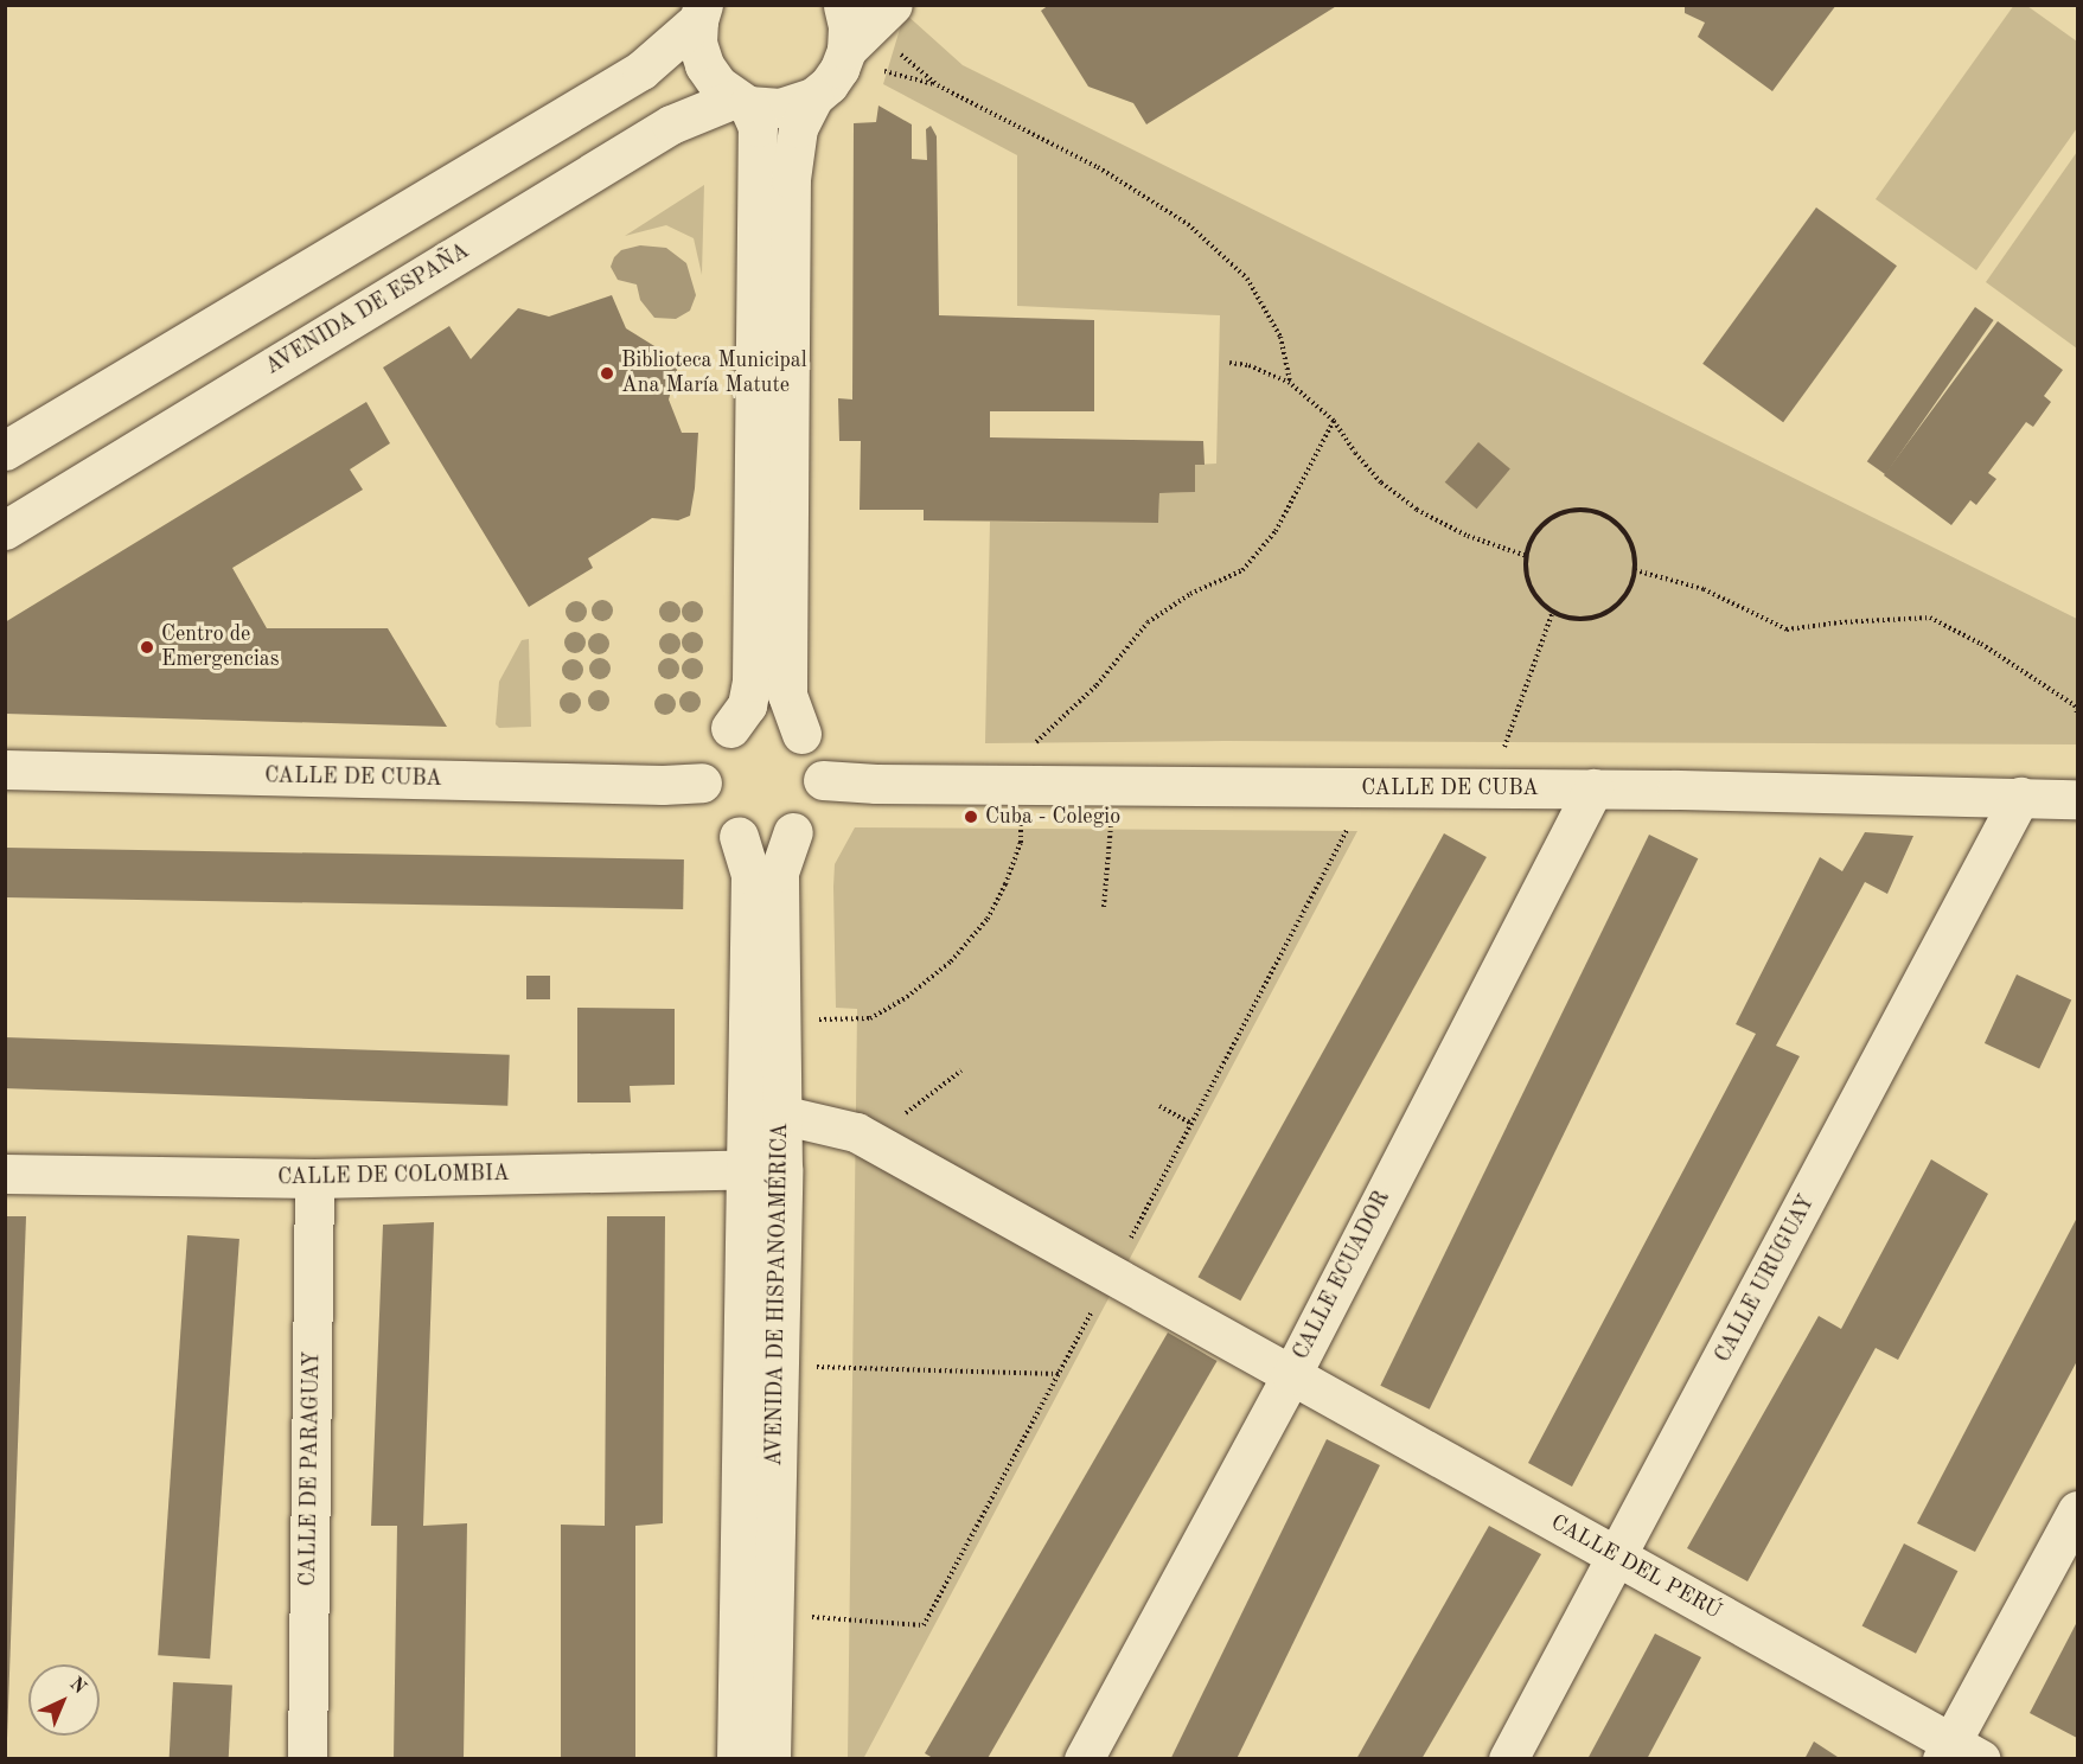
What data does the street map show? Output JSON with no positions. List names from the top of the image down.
{
  "streets": {
    "street": [
      "AVENIDA DE ESPAÑA",
      "CALLE DE CUBA",
      "CALLE DE COLOMBIA",
      "CALLE ECUADOR",
      "CALLE URUGUAY",
      "AVENIDA DE HISPANOAMÉRICA",
      "CALLE DE PARAGUAY",
      "CALLE DEL PERÚ"
    ]
  },
  "crossings": [
    ["CALLE DE CUBA", "CALLE ECUADOR"],
    ["CALLE DE CUBA", "CALLE URUGUAY"],
    ["CALLE DE CUBA", "AVENIDA DE HISPANOAMÉRICA"],
    ["CALLE DE COLOMBIA", "AVENIDA DE HISPANOAMÉRICA"],
    ["CALLE DE COLOMBIA", "CALLE DE PARAGUAY"],
    ["CALLE ECUADOR", "CALLE DEL PERÚ"],
    ["CALLE URUGUAY", "CALLE DEL PERÚ"],
    ["AVENIDA DE HISPANOAMÉRICA", "CALLE DEL PERÚ"]
  ],
  "places": ["Biblioteca Municipal Ana María Matute", "Centro de Emergencias", "Cuba - Colegio"],
  "north": "top right"
}
